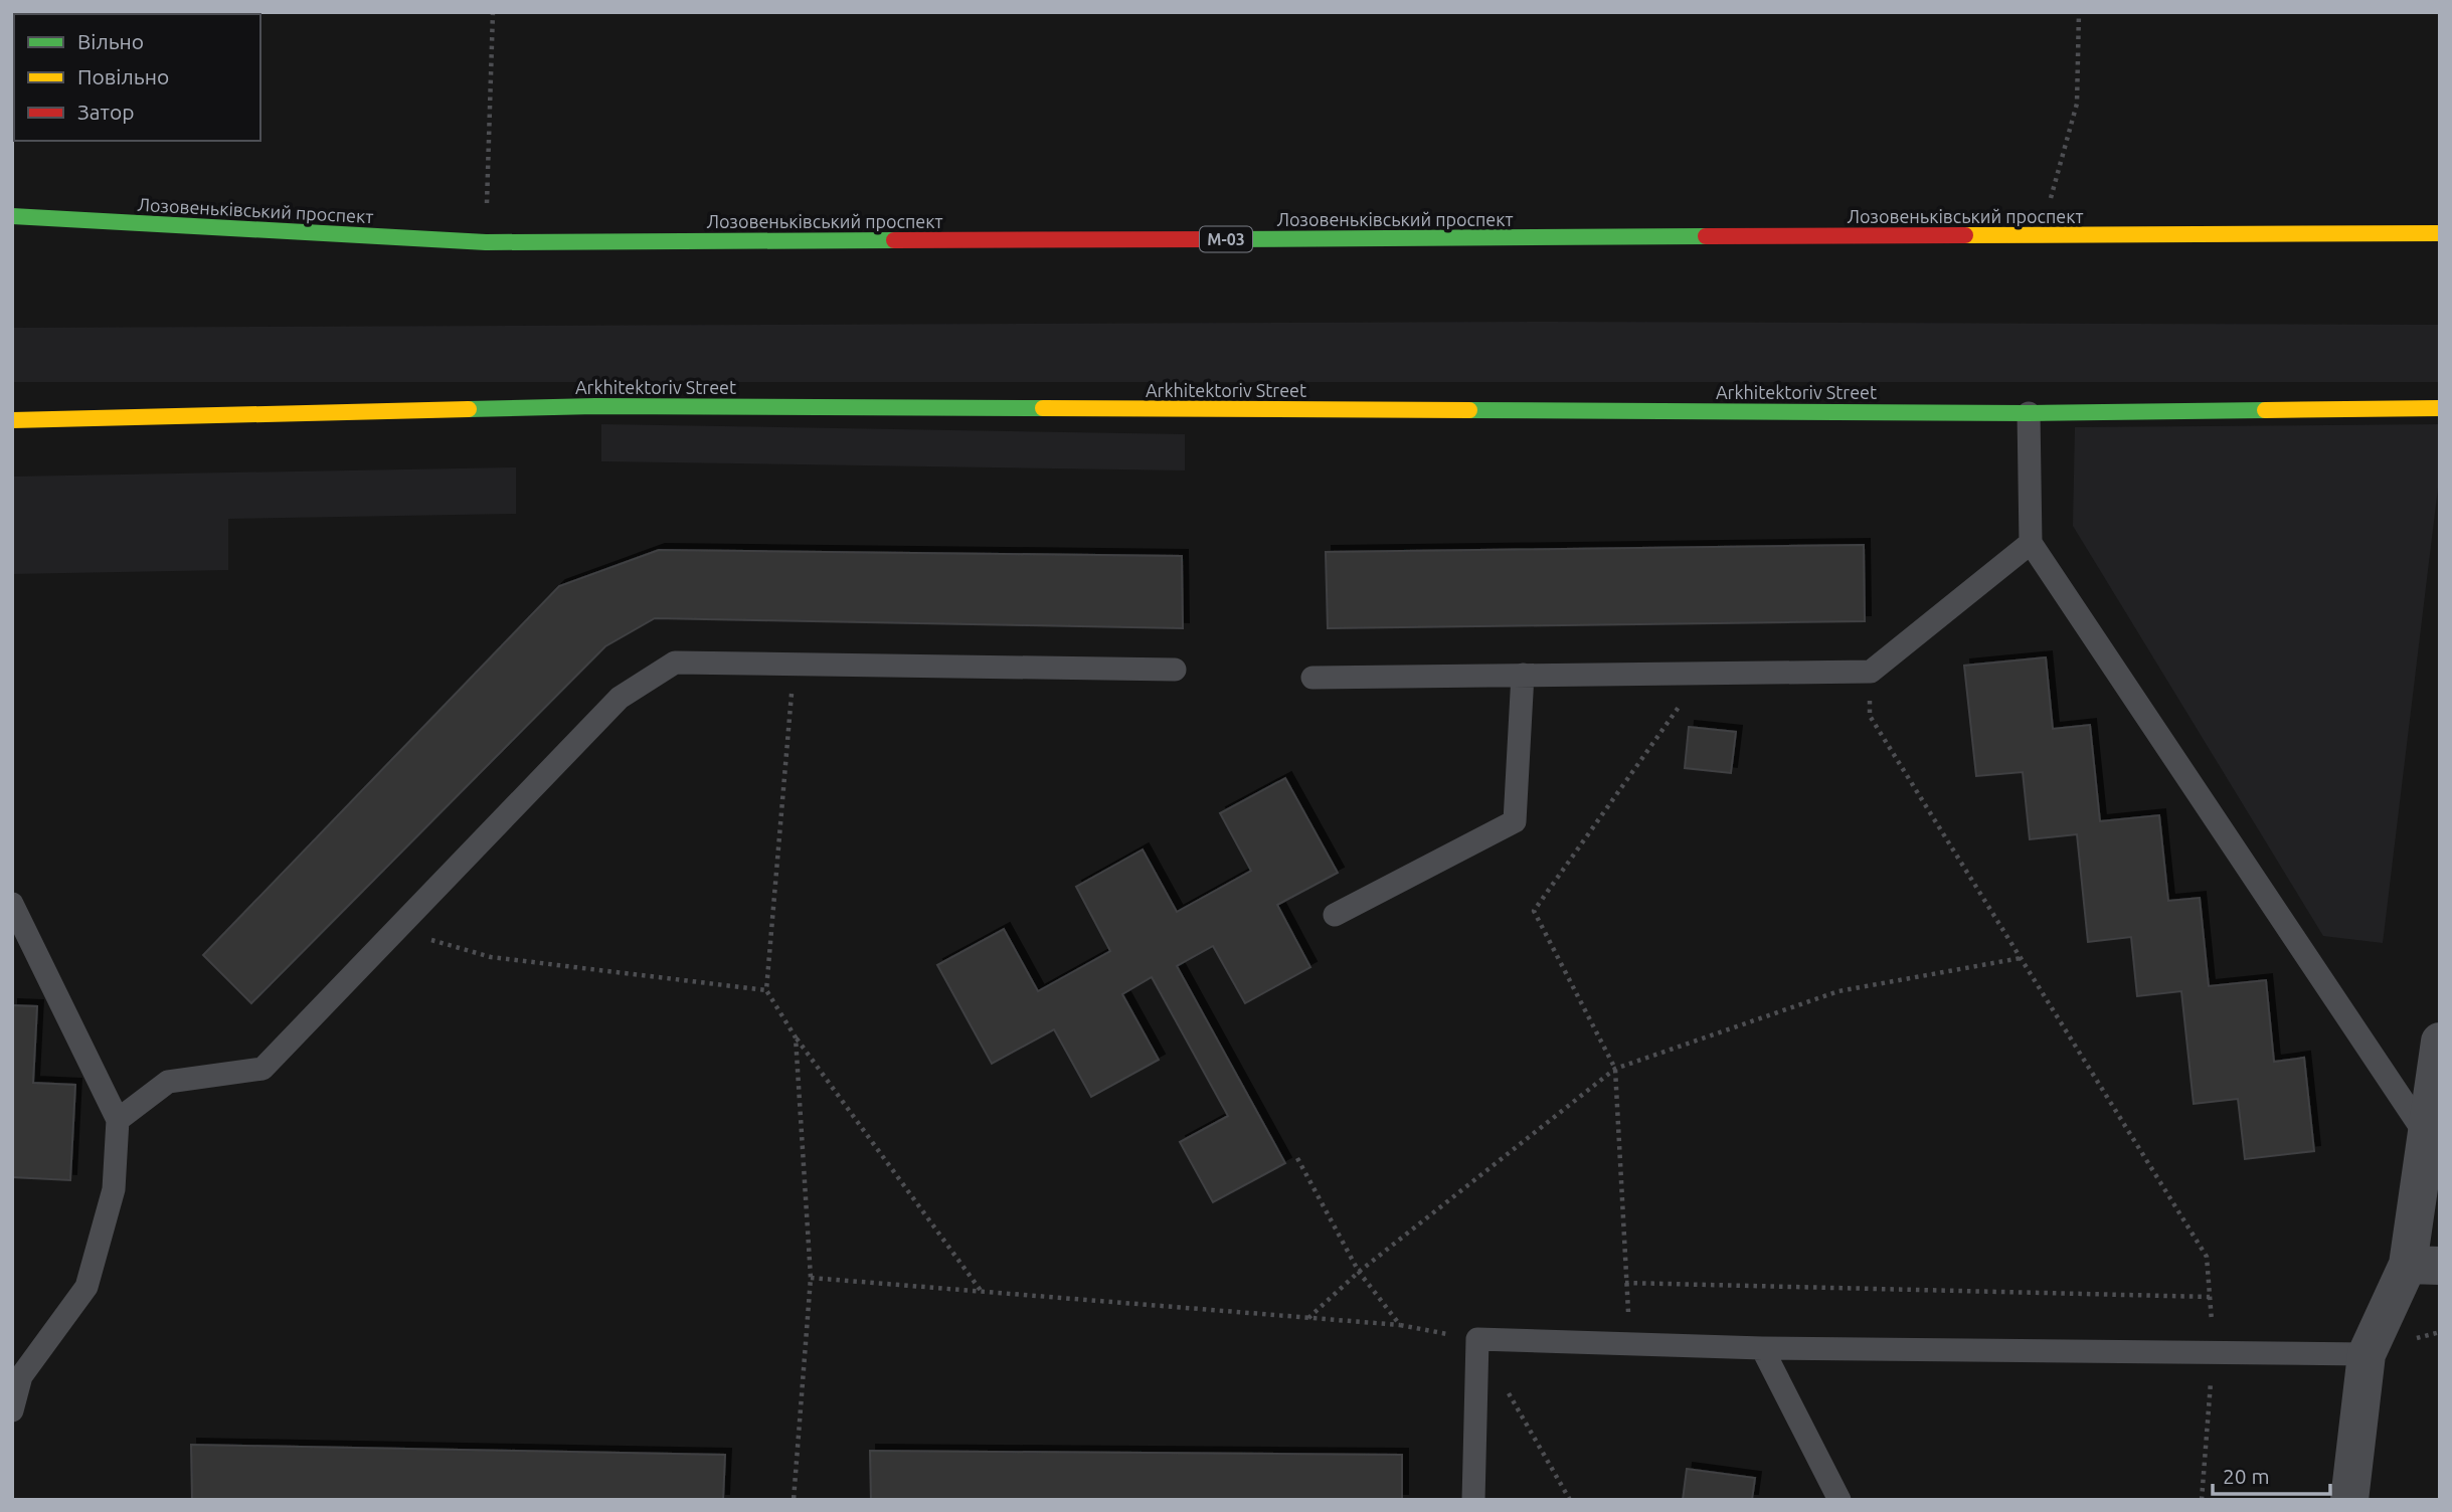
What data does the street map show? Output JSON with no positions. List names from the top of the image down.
{
  "streets": {
    "main road": ["Лозовеньківський проспект", "М-03", "Arkhitektoriv Street"]
  },
  "legend": ["Вільно", "Повільно", "Затор"],
  "scale_bar": "20 m"
}
